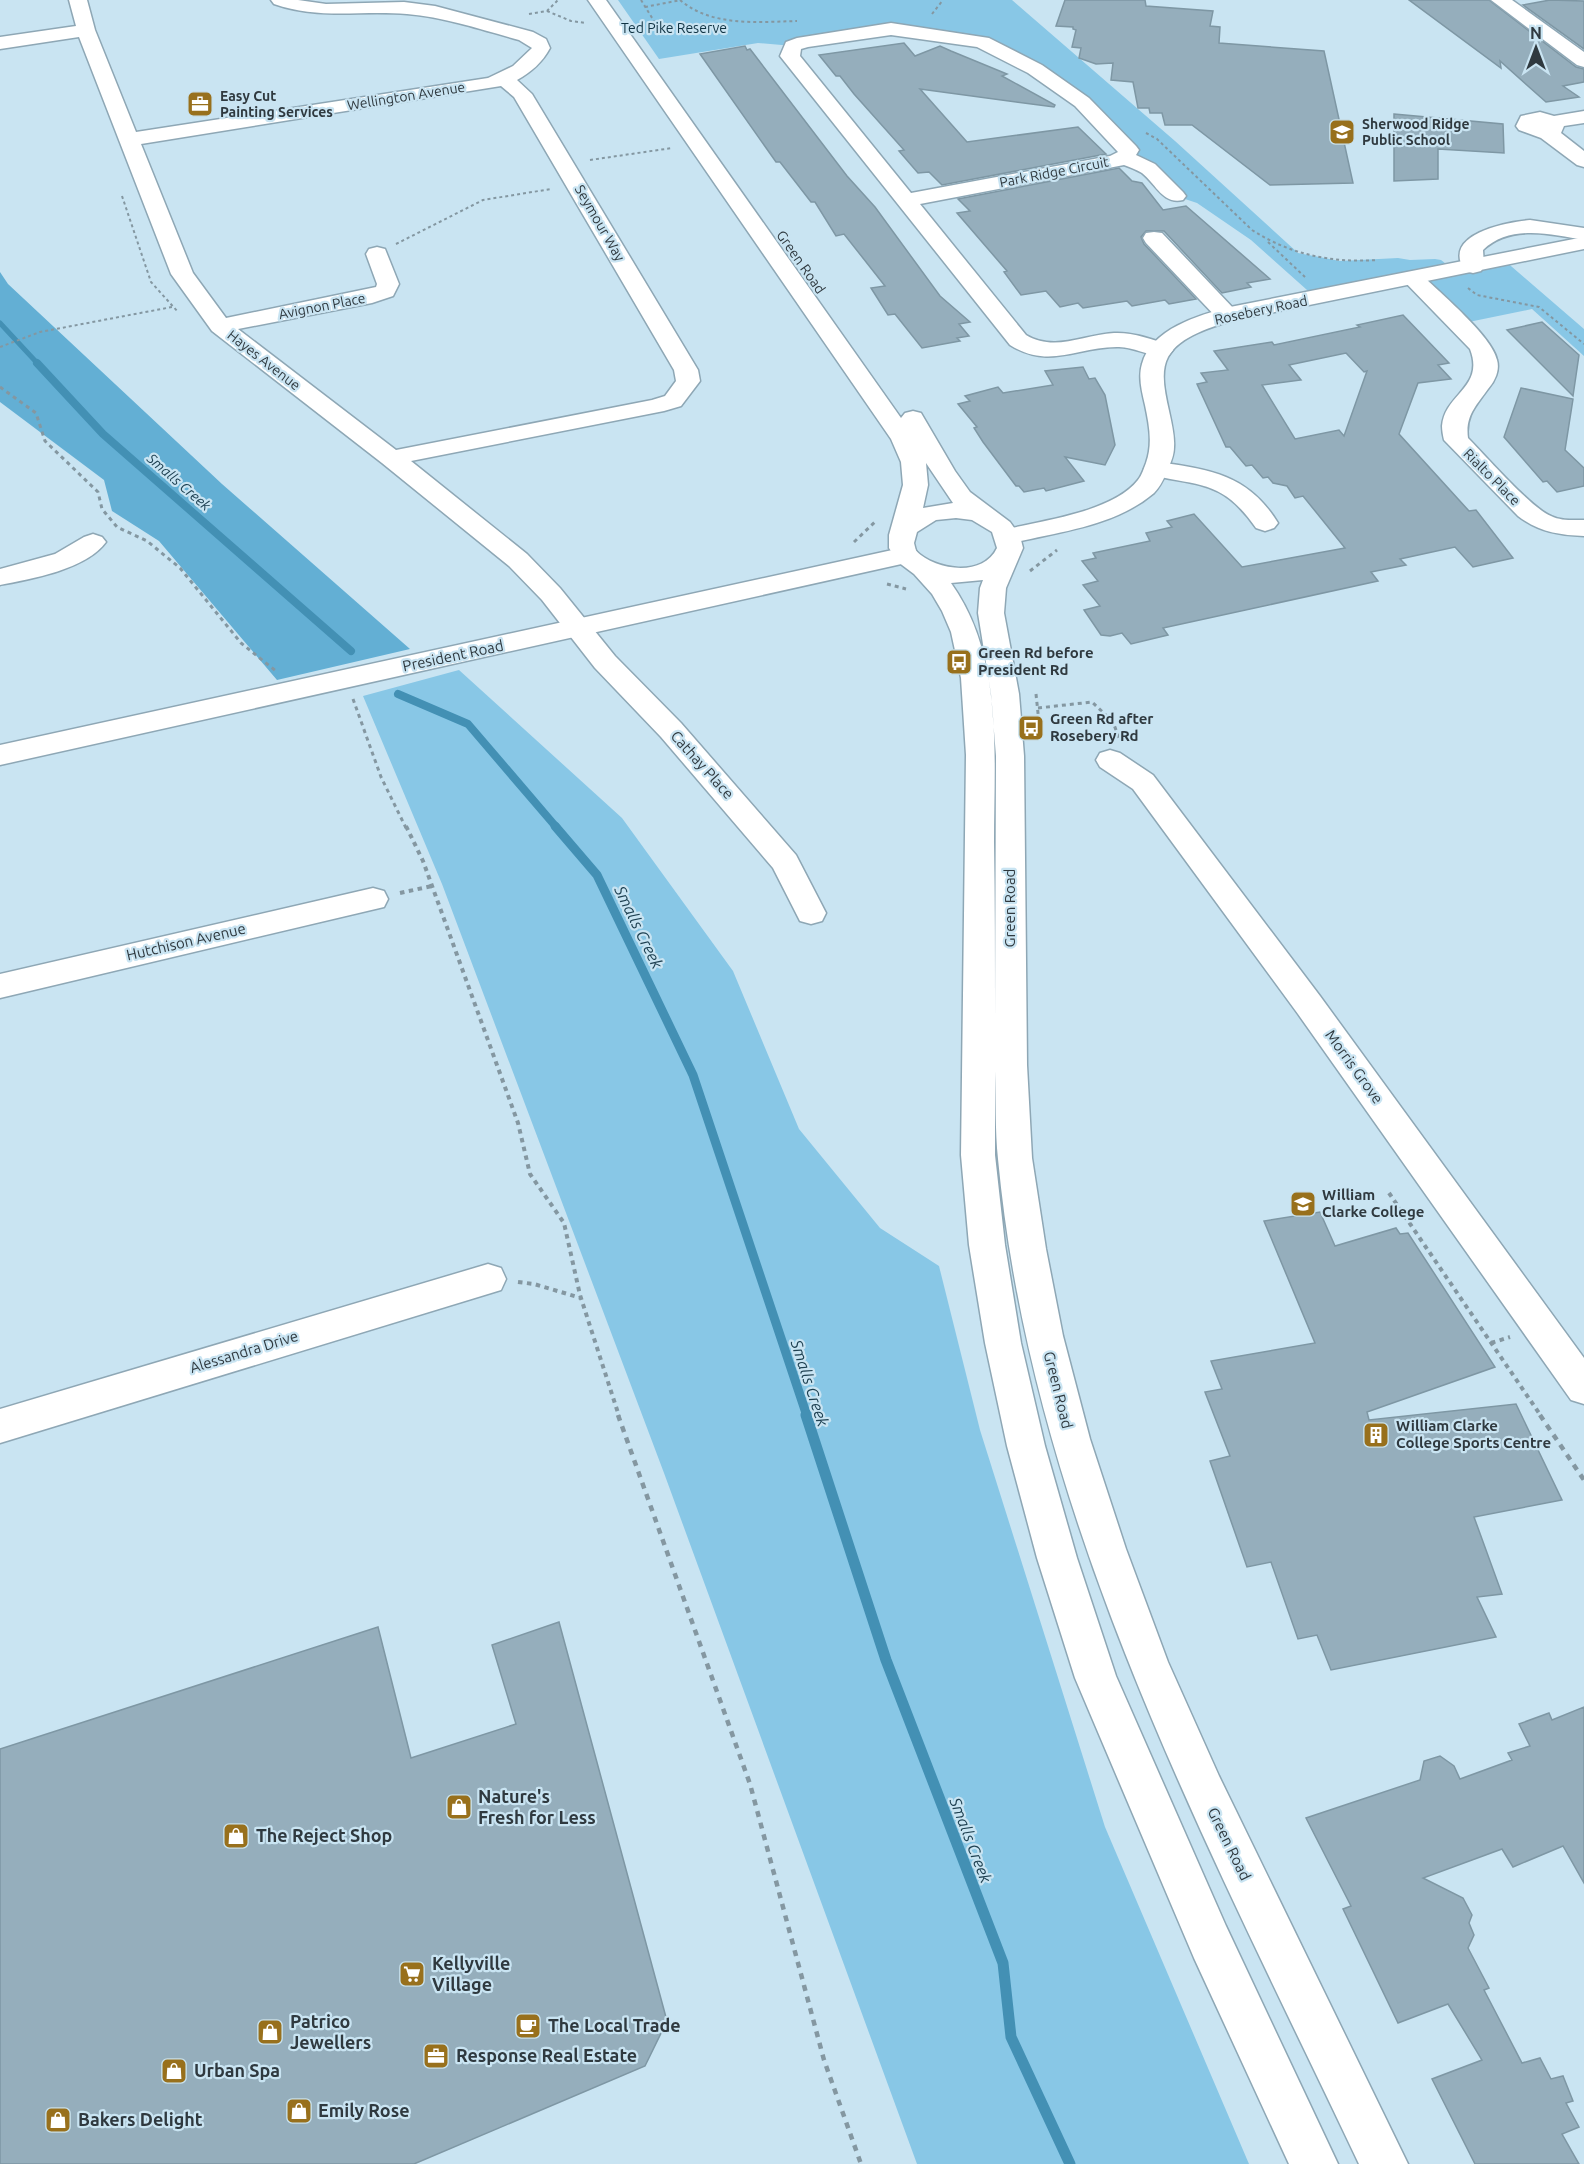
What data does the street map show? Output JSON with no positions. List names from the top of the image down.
{
  "streets": {
    "street": [
      "Wellington Avenue",
      "Park Ridge Circuit",
      "Seymour Way",
      "Green Road",
      "Avignon Place",
      "Rosebery Road",
      "Hayes Avenue",
      "Rialto Place",
      "President Road",
      "Cathay Place",
      "Hutchison Avenue",
      "Morris Grove",
      "Alessandra Drive"
    ]
  },
  "crossings": [
    ["Wellington Avenue", "Seymour Way"],
    ["Wellington Avenue", "Hayes Avenue"],
    ["Park Ridge Circuit", "Rosebery Road"],
    ["Seymour Way", "Hayes Avenue"],
    ["Green Road", "President Road"],
    ["Avignon Place", "Hayes Avenue"],
    ["Rosebery Road", "Rialto Place"],
    ["Hayes Avenue", "President Road"],
    ["Hayes Avenue", "Cathay Place"],
    ["President Road", "Cathay Place"]
  ],
  "water": ["Smalls Creek"],
  "parks": ["Ted Pike Reserve"],
  "places": {
    "office": ["Easy Cut Painting Services", "Response Real Estate"],
    "school or university": ["Sherwood Ridge Public School", "William Clarke College"],
    "bus stop": ["Green Rd before President Rd", "Green Rd after Rosebery Rd"],
    "building": ["William Clarke College Sports Centre"],
    "shop": [
      "Nature's Fresh for Less",
      "The Reject Shop",
      "Patrico Jewellers",
      "Urban Spa",
      "Emily Rose",
      "Bakers Delight"
    ],
    "supermarket": ["Kellyville Village"],
    "cafe": ["The Local Trade"]
  },
  "north": "top"
}
